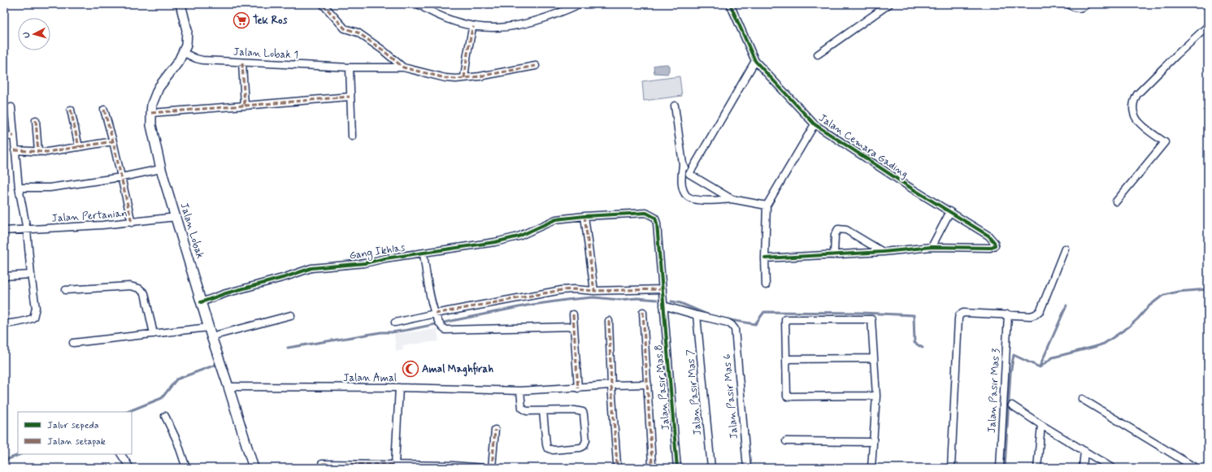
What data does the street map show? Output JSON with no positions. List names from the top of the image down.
{
  "streets": {
    "main road": ["Jalan Lobak"],
    "street": [
      "Jalan Lobak 1",
      "Jalan Cemara Gading",
      "Jalan Pertanian",
      "Gang Ikhlas",
      "Jalan Amal",
      "Jalan Pasir Mas 8",
      "Jalan Pasir Mas 3",
      "Jalan Pasir Mas 7",
      "Jalan Pasir Mas 6"
    ]
  },
  "crossings": [
    ["Jalan Lobak 1", "Jalan Lobak"],
    ["Jalan Pertanian", "Jalan Lobak"],
    ["Jalan Lobak", "Gang Ikhlas"],
    ["Jalan Lobak", "Jalan Amal"],
    ["Gang Ikhlas", "Jalan Pasir Mas 8"],
    ["Jalan Pasir Mas 7", "Jalan Pasir Mas 6"]
  ],
  "places": {
    "supermarket": ["Tek Ros"],
    "mosque": ["Amal Maghfirah"]
  },
  "legend": ["Jalur sepeda", "Jalan setapak"],
  "north": "left"
}
